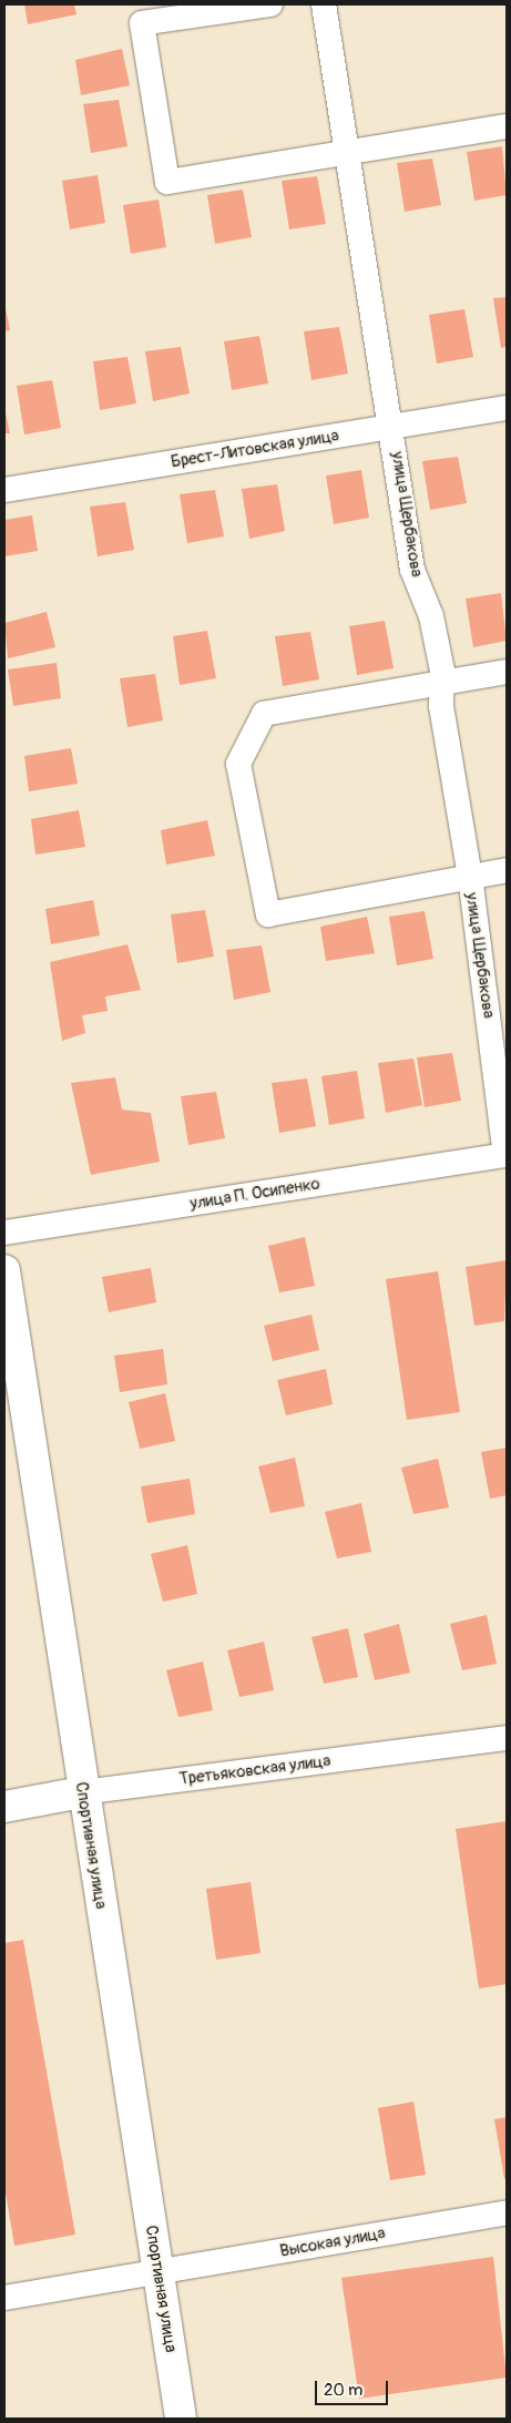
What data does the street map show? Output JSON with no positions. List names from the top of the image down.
{
  "streets": {
    "street": [
      "Брест-Литовская улица",
      "улица Щербакова",
      "улица П. Осипенко",
      "Третьяковская улица",
      "Спортивная улица",
      "Высокая улица"
    ]
  },
  "crossings": [
    ["Брест-Литовская улица", "улица Щербакова"],
    ["улица Щербакова", "улица П. Осипенко"],
    ["Третьяковская улица", "Спортивная улица"],
    ["Спортивная улица", "Высокая улица"]
  ],
  "scale_bar": "20 m"
}
